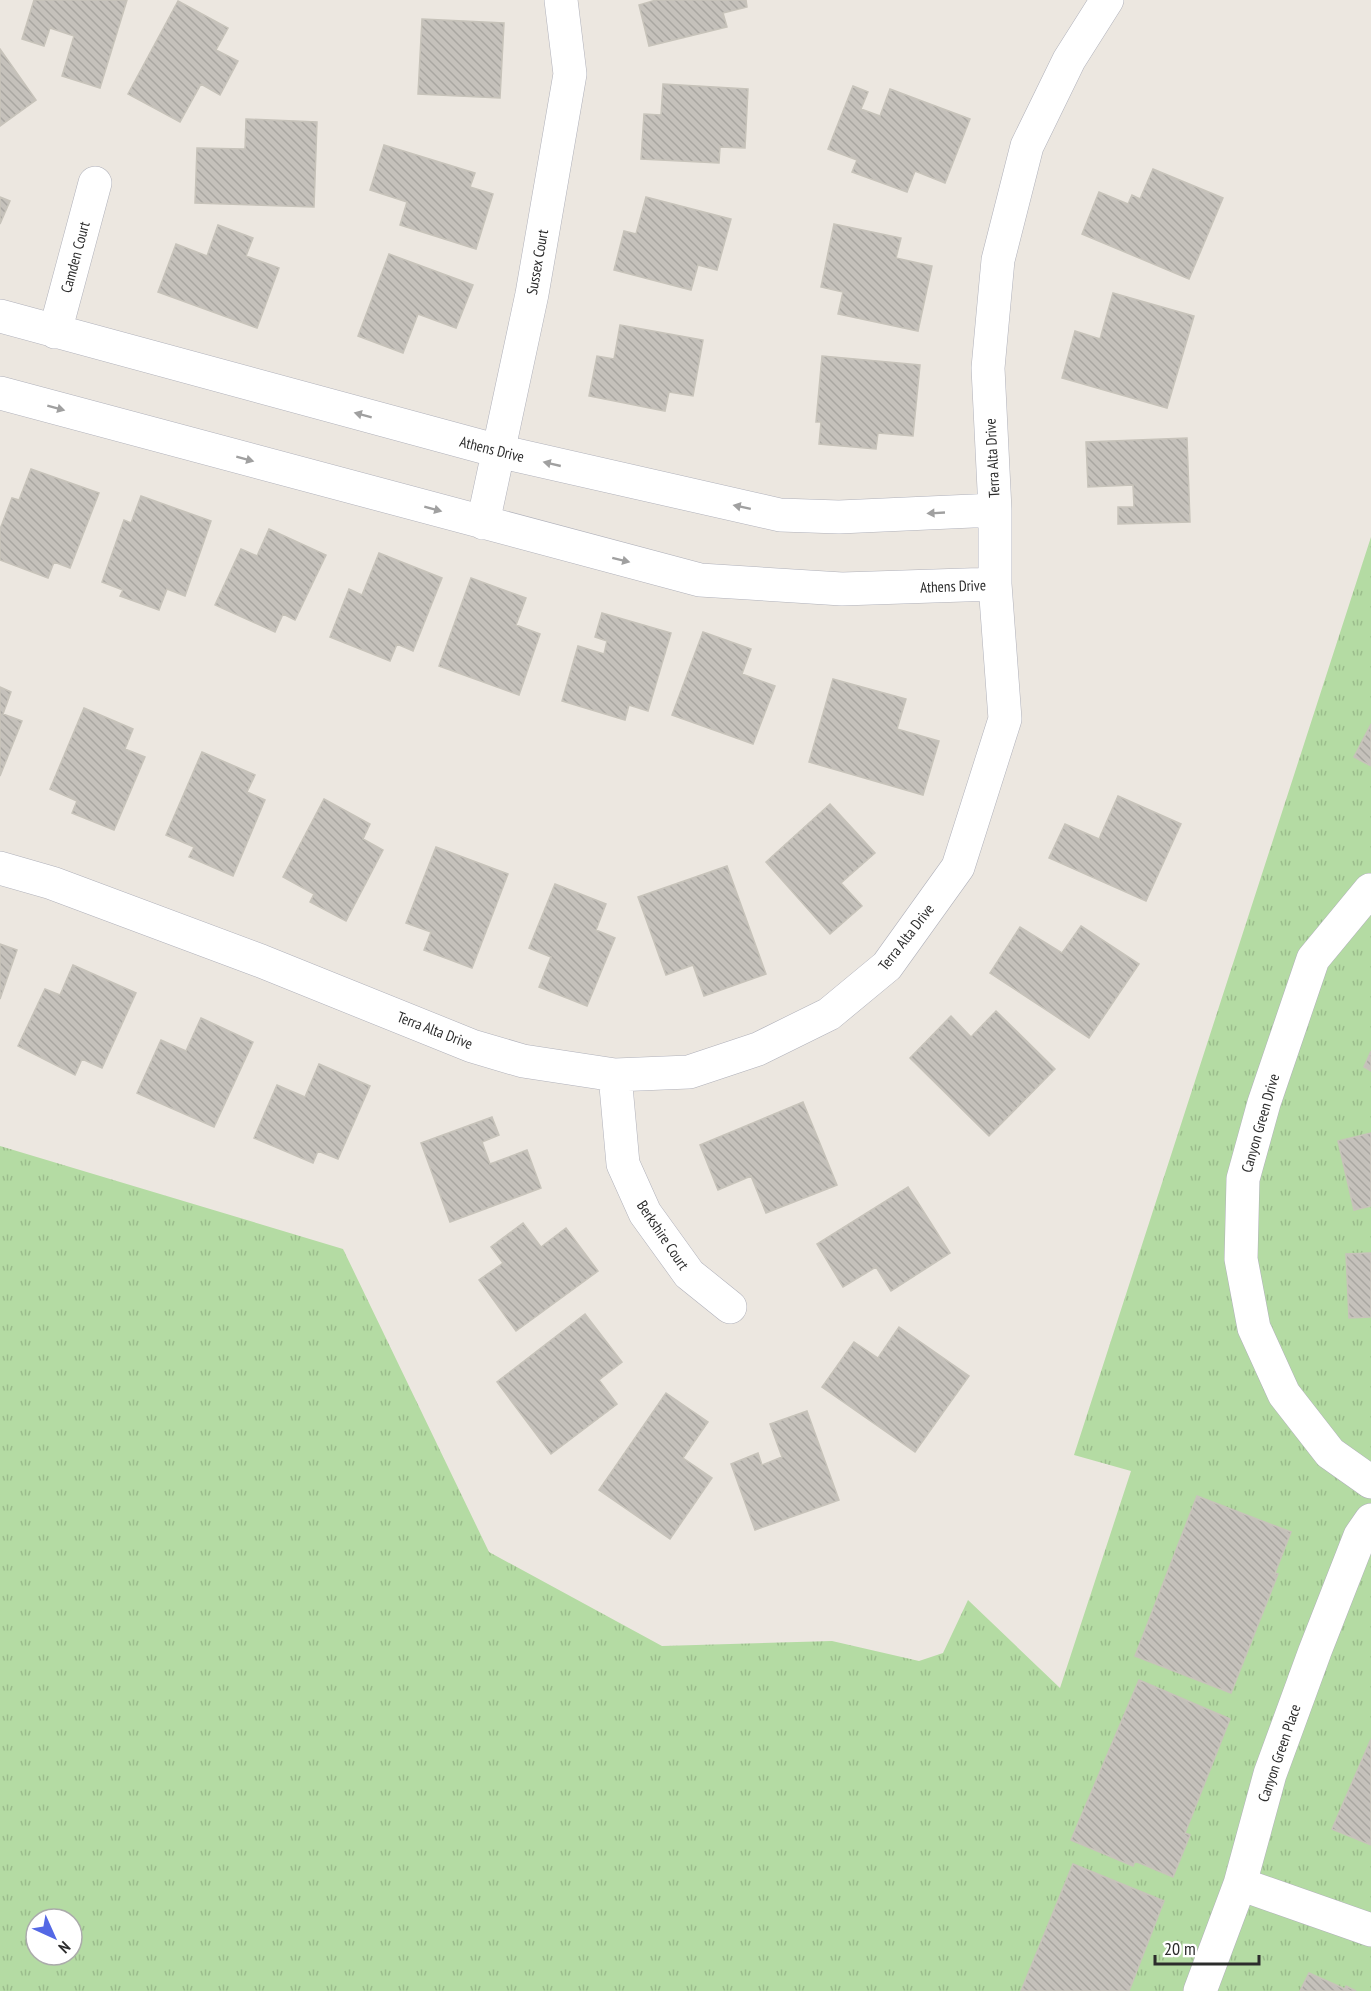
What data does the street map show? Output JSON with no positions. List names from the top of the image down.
{
  "streets": {
    "street": [
      "Camden Court",
      "Sussex Court",
      "Athens Drive",
      "Terra Alta Drive",
      "Canyon Green Drive",
      "Berkshire Court",
      "Canyon Green Place"
    ]
  },
  "crossings": [
    ["Camden Court", "Athens Drive"],
    ["Sussex Court", "Athens Drive"],
    ["Athens Drive", "Terra Alta Drive"],
    ["Terra Alta Drive", "Berkshire Court"]
  ],
  "scale_bar": "20 m",
  "north": "bottom right"
}
